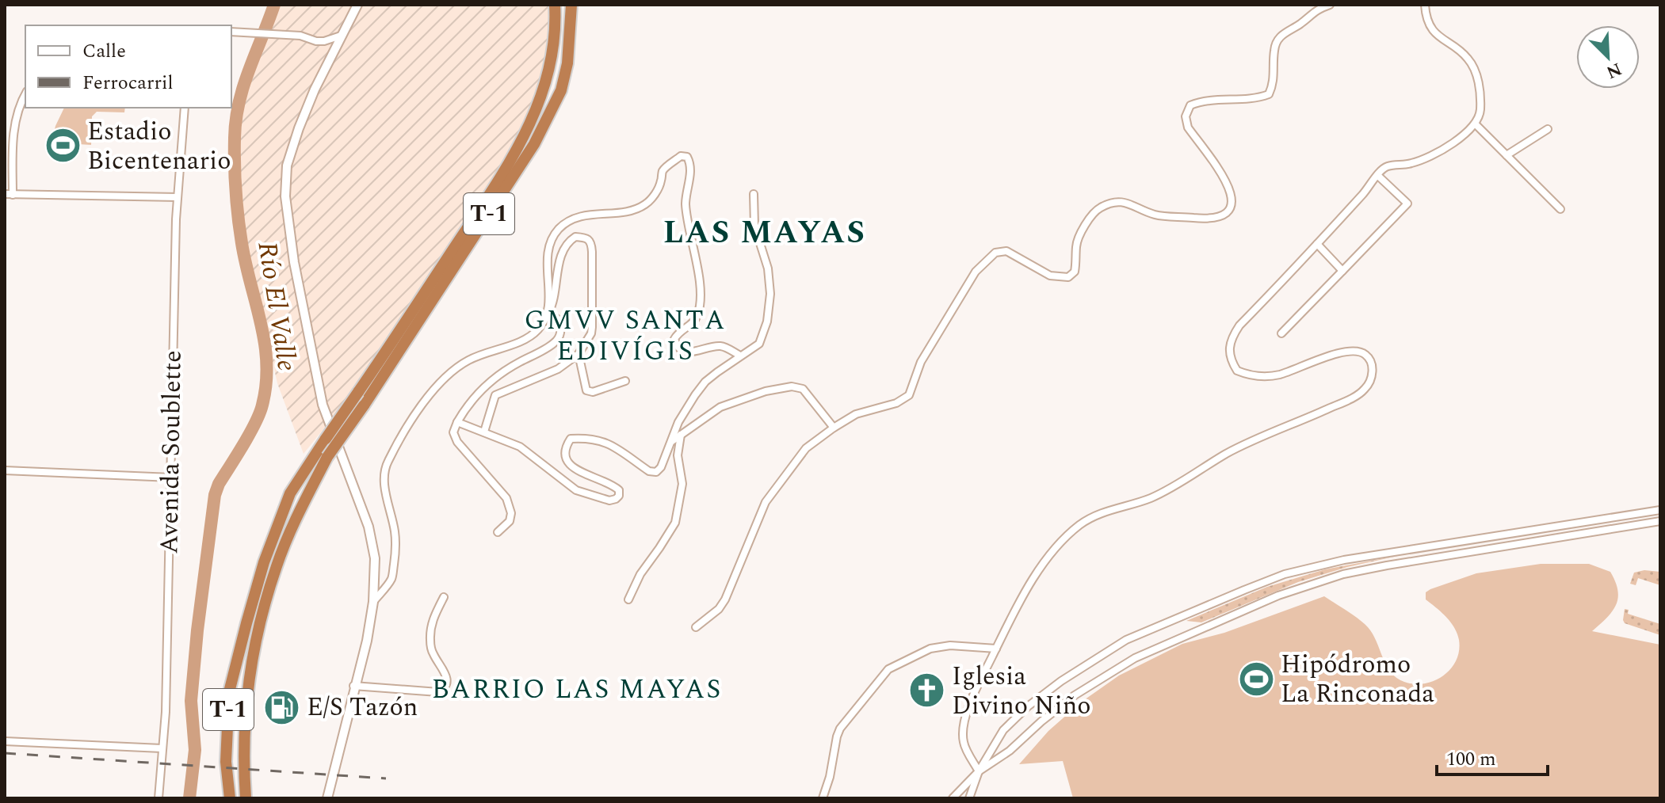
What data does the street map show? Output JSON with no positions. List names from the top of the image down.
{
  "streets": {
    "highway": ["T-1"],
    "street": ["Avenida Soublette"]
  },
  "districts": ["LAS MAYAS", "GMVV SANTA EDIVÍGIS", "BARRIO LAS MAYAS"],
  "water": ["Río El Valle"],
  "places": {
    "sports": ["Estadio Bicentenario", "Hipódromo La Rinconada"],
    "church": ["Iglesia Divino Niño"],
    "fuel station": ["E/S Tazón"]
  },
  "legend": ["Calle", "Ferrocarril"],
  "scale_bar": "100 m",
  "north": "bottom right"
}
